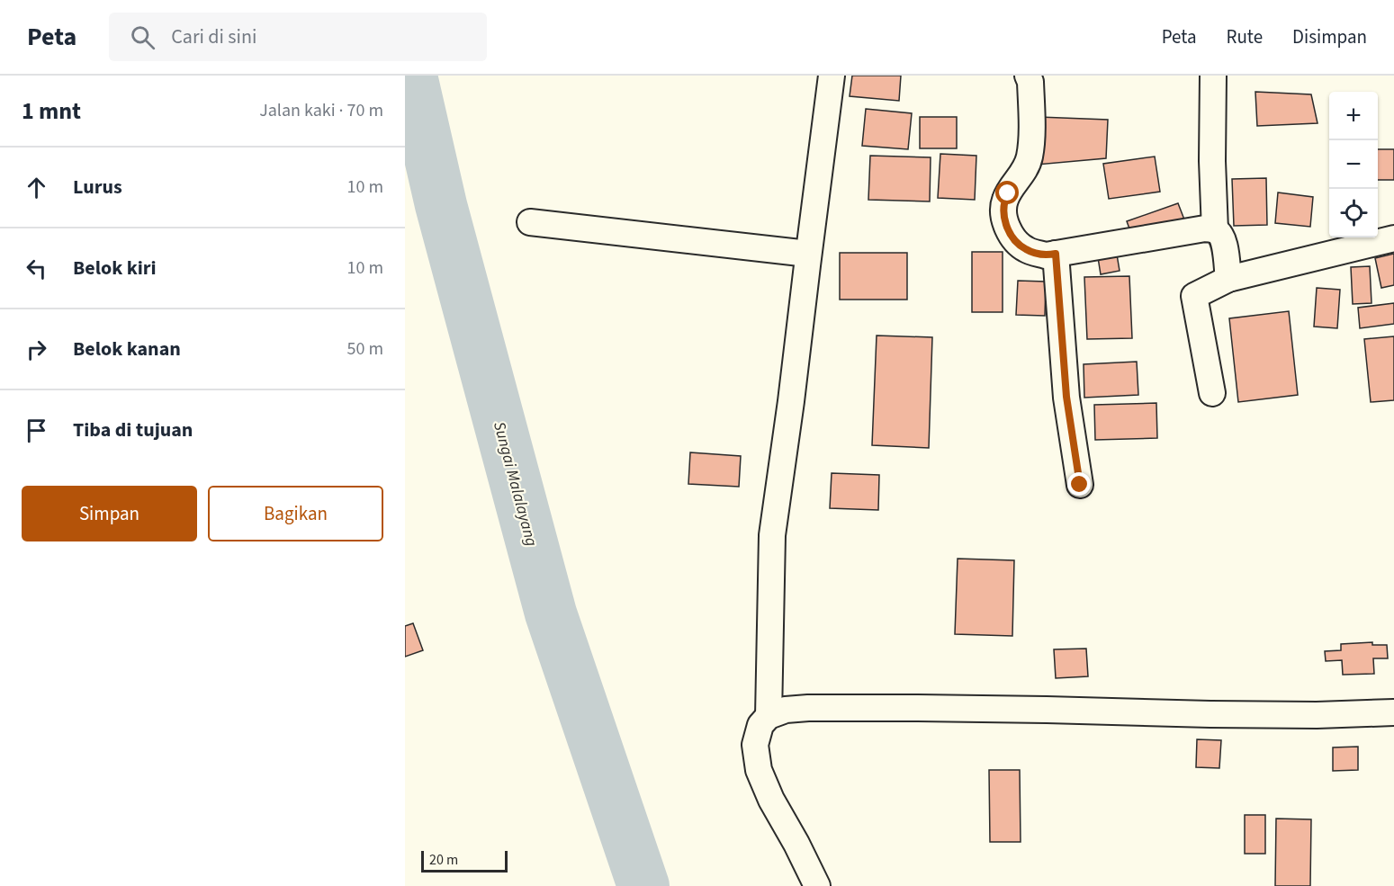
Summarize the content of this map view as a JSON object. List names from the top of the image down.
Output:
{
  "water": ["Sungai Malalayang"],
  "scale_bar": "20 m",
  "page": {
    "header": "Peta",
    "search": "Cari di sini",
    "nav": ["Peta", "Rute", "Disimpan"],
    "heading": ["1 mnt", "Jalan kaki · 70 m"],
    "map_buttons": ["+", "−"],
    "list": [
      ["Lurus", "10 m"],
      ["Belok kiri", "10 m"],
      ["Belok kanan", "50 m"],
      "Tiba di tujuan"
    ],
    "buttons": ["Simpan", "Bagikan"],
    "scale": "20 m"
  }
}
